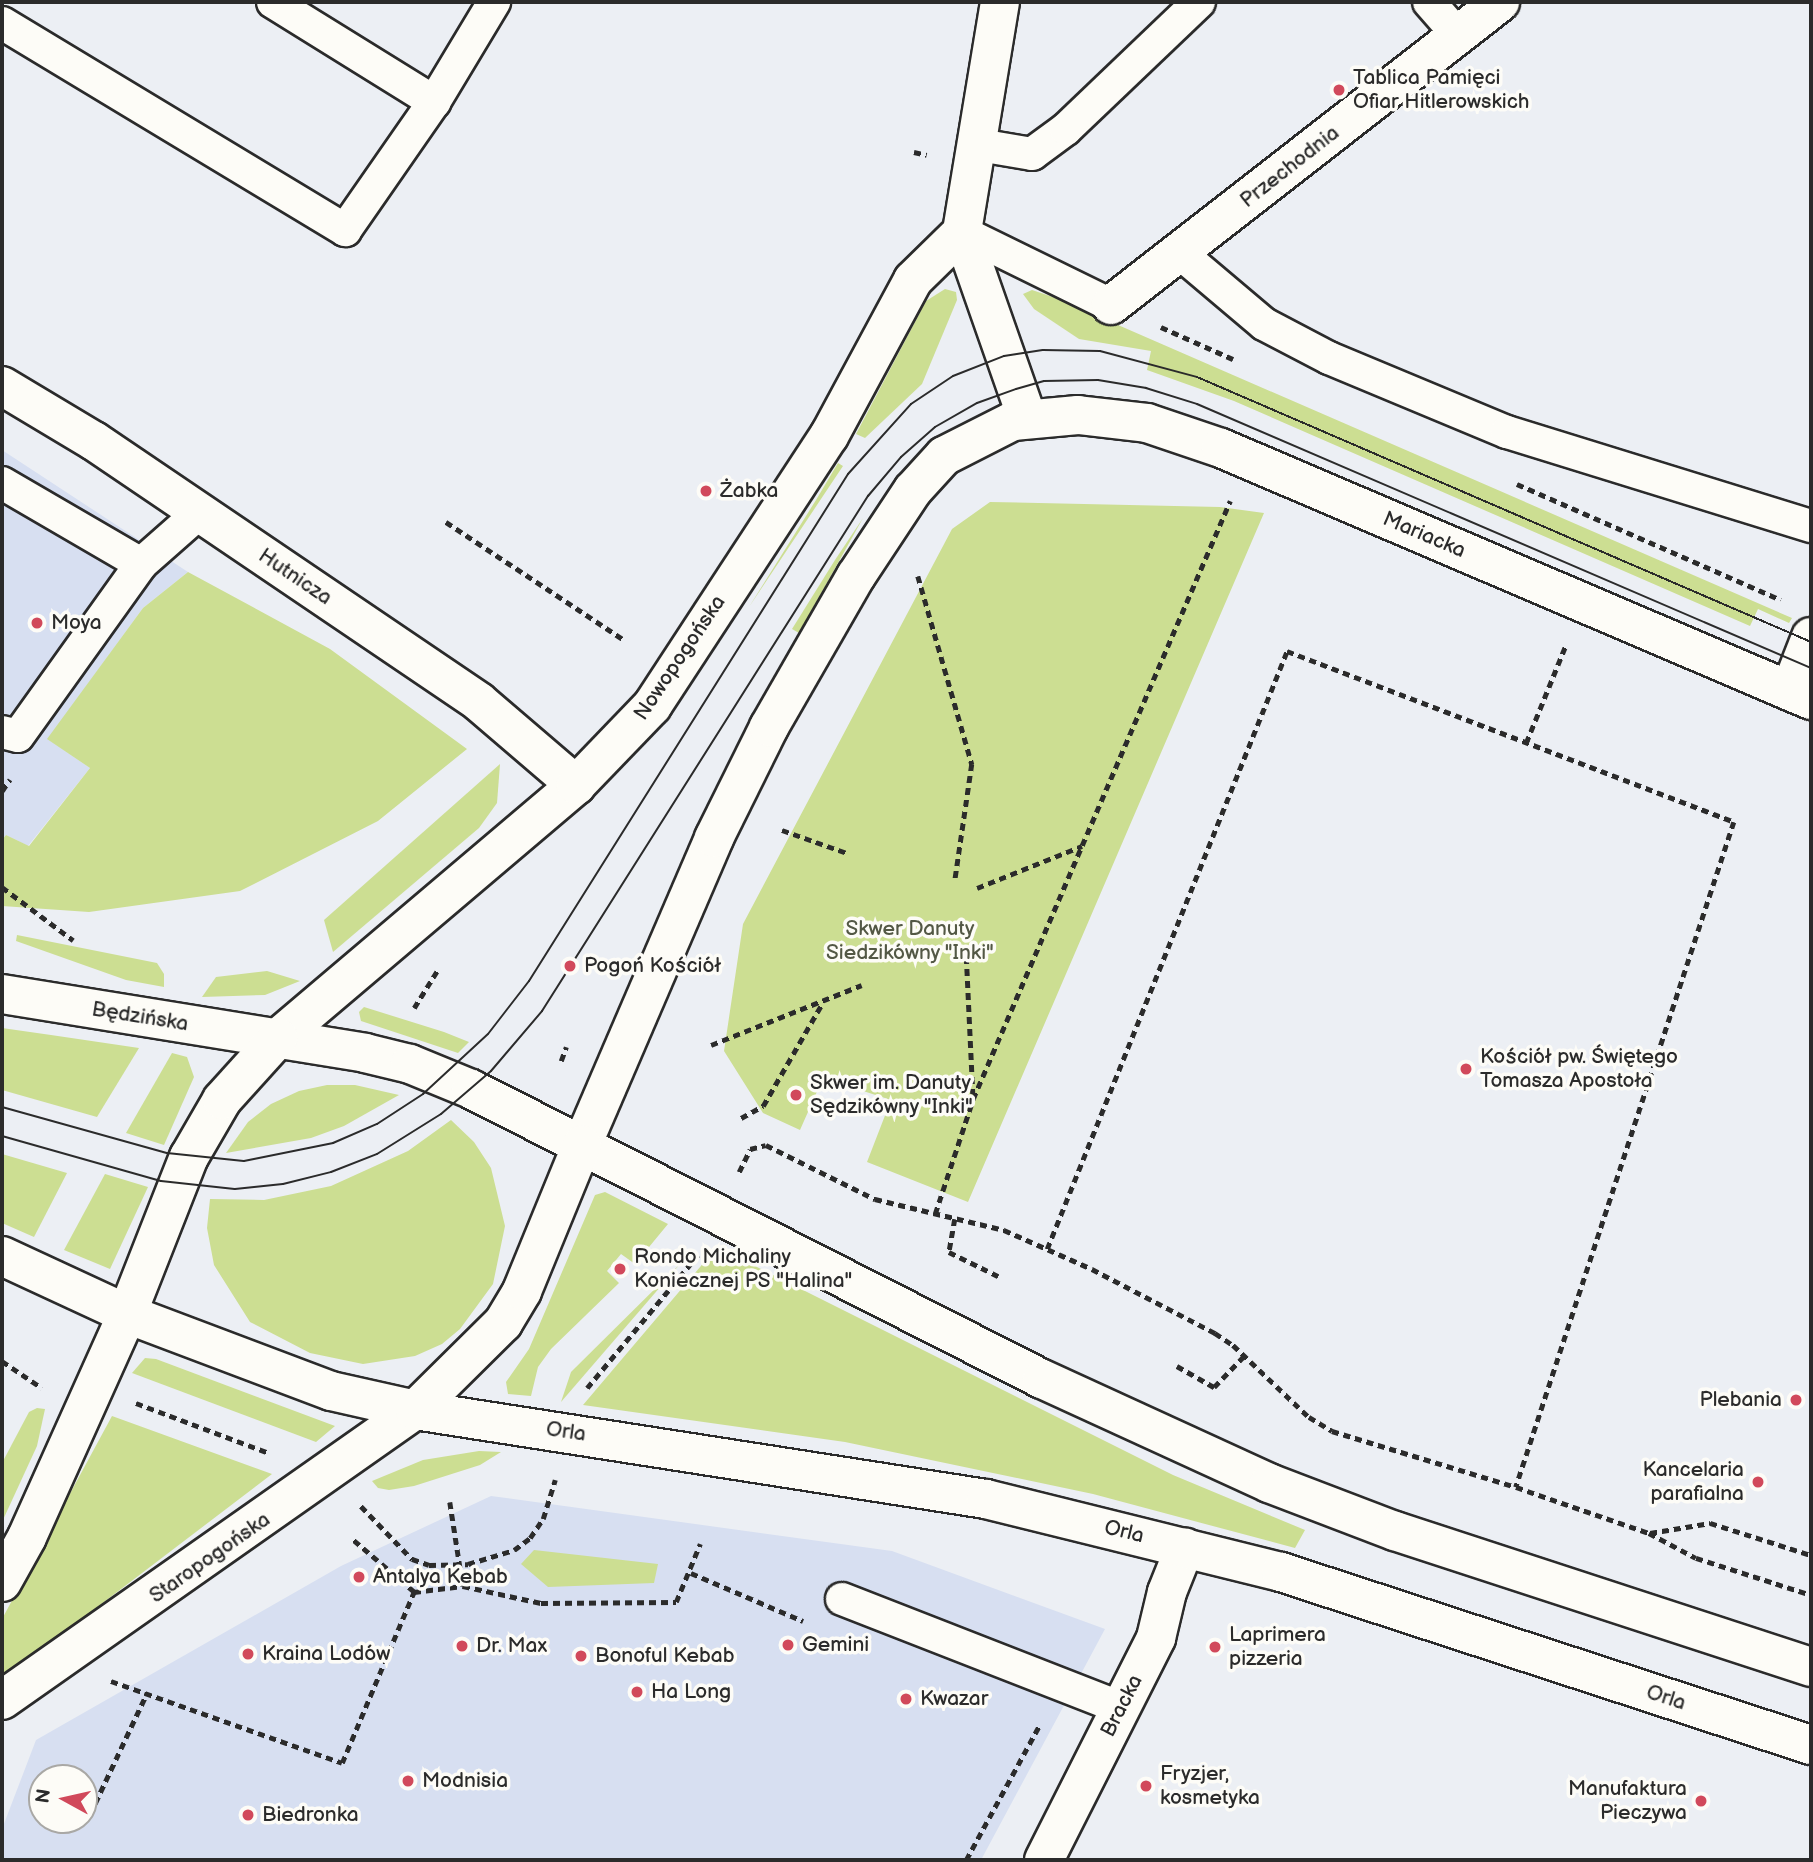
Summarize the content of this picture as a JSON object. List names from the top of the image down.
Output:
{
  "streets": {
    "street": [
      "Przechodnia",
      "Mariacka",
      "Hutnicza",
      "Nowopogońska",
      "Będzińska",
      "Orla",
      "Staropogońska",
      "Bracka"
    ]
  },
  "crossings": [
    ["Hutnicza", "Nowopogońska"],
    ["Nowopogońska", "Będzińska"],
    ["Nowopogońska", "Orla"],
    ["Będzińska", "Staropogońska"],
    ["Orla", "Staropogońska"],
    ["Orla", "Bracka"]
  ],
  "parks": ["Skwer Danuty Siedzikówny \"Inki\""],
  "places": [
    "Tablica Pamięci Ofiar Hitlerowskich",
    "Żabka",
    "Moya",
    "Pogoń Kościół",
    "Kościół pw. Świętego Tomasza Apostoła",
    "Skwer im. Danuty Sędzikówny \"Inki\"",
    "Rondo Michaliny Koniecznej PS \"Halina\"",
    "Plebania",
    "Kancelaria parafialna",
    "Antalya Kebab",
    "Gemini",
    "Dr. Max",
    "Laprimera pizzeria",
    "Kraina Lodów",
    "Bonoful Kebab",
    "Ha Long",
    "Kwazar",
    "Modnisia",
    "Fryzjer, kosmetyka",
    "Manufaktura Pieczywa",
    "Biedronka"
  ],
  "north": "left"
}
